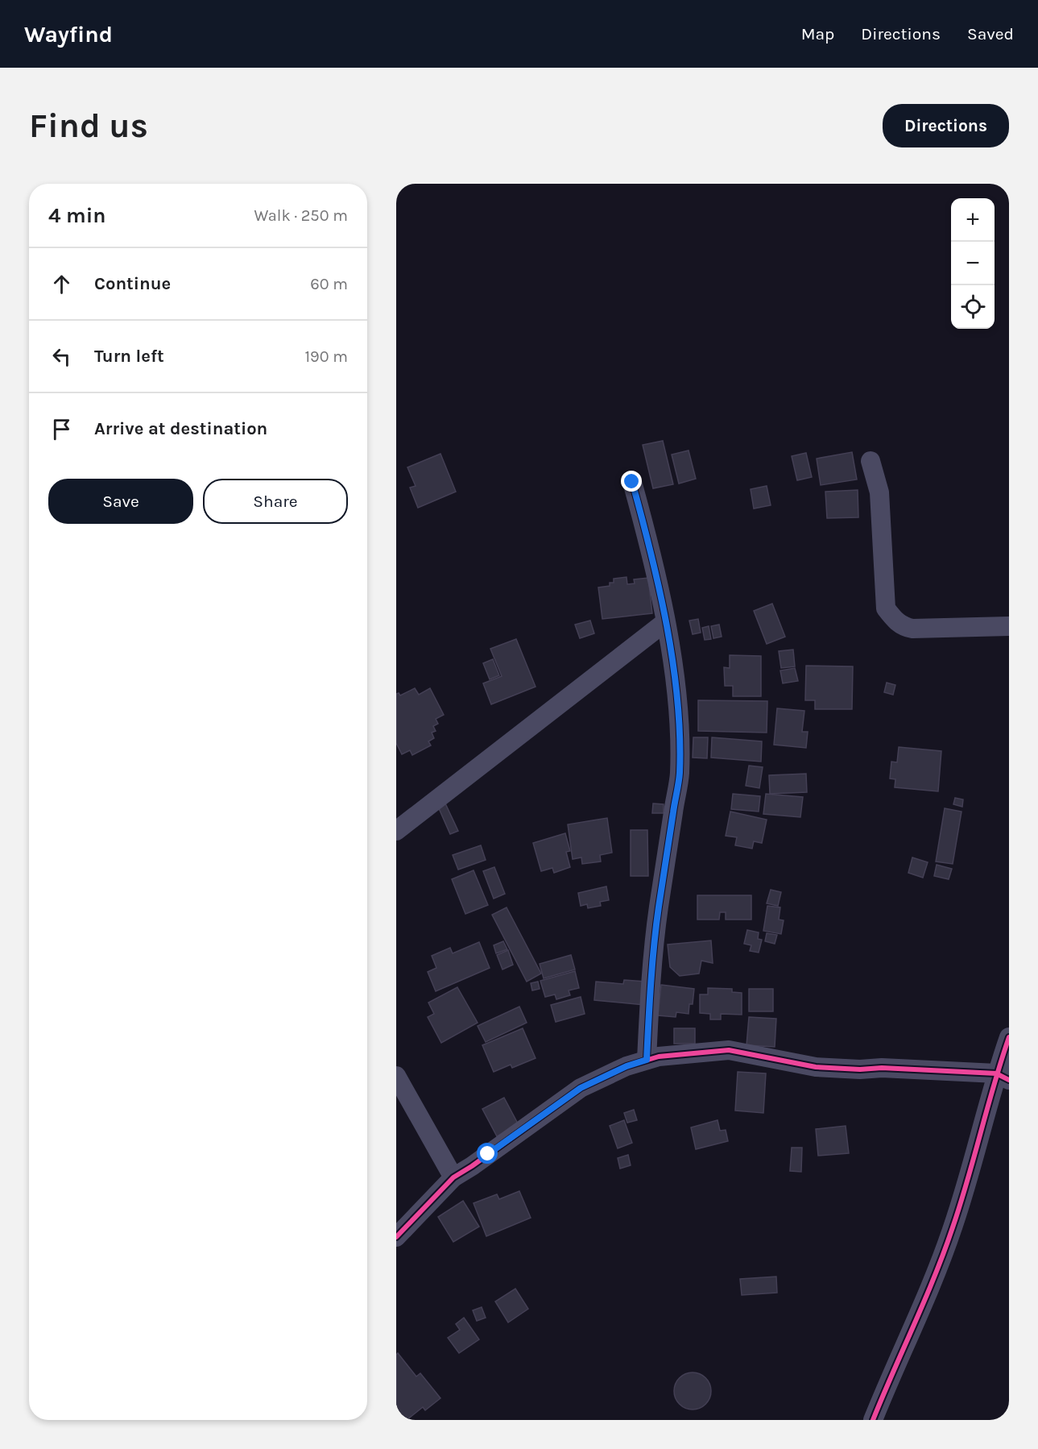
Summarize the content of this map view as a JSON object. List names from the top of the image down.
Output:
{
  "page": {
    "header": "Wayfind",
    "nav": ["Map", "Directions", "Saved"],
    "buttons": [
      "Directions",
      ["Save", "Share"]
    ],
    "title": "Find us",
    "heading": ["4 min", "Walk · 250 m"],
    "map_buttons": ["+", "−"],
    "list": [
      ["Continue", "60 m"],
      ["Turn left", "190 m"],
      "Arrive at destination"
    ]
  }
}
